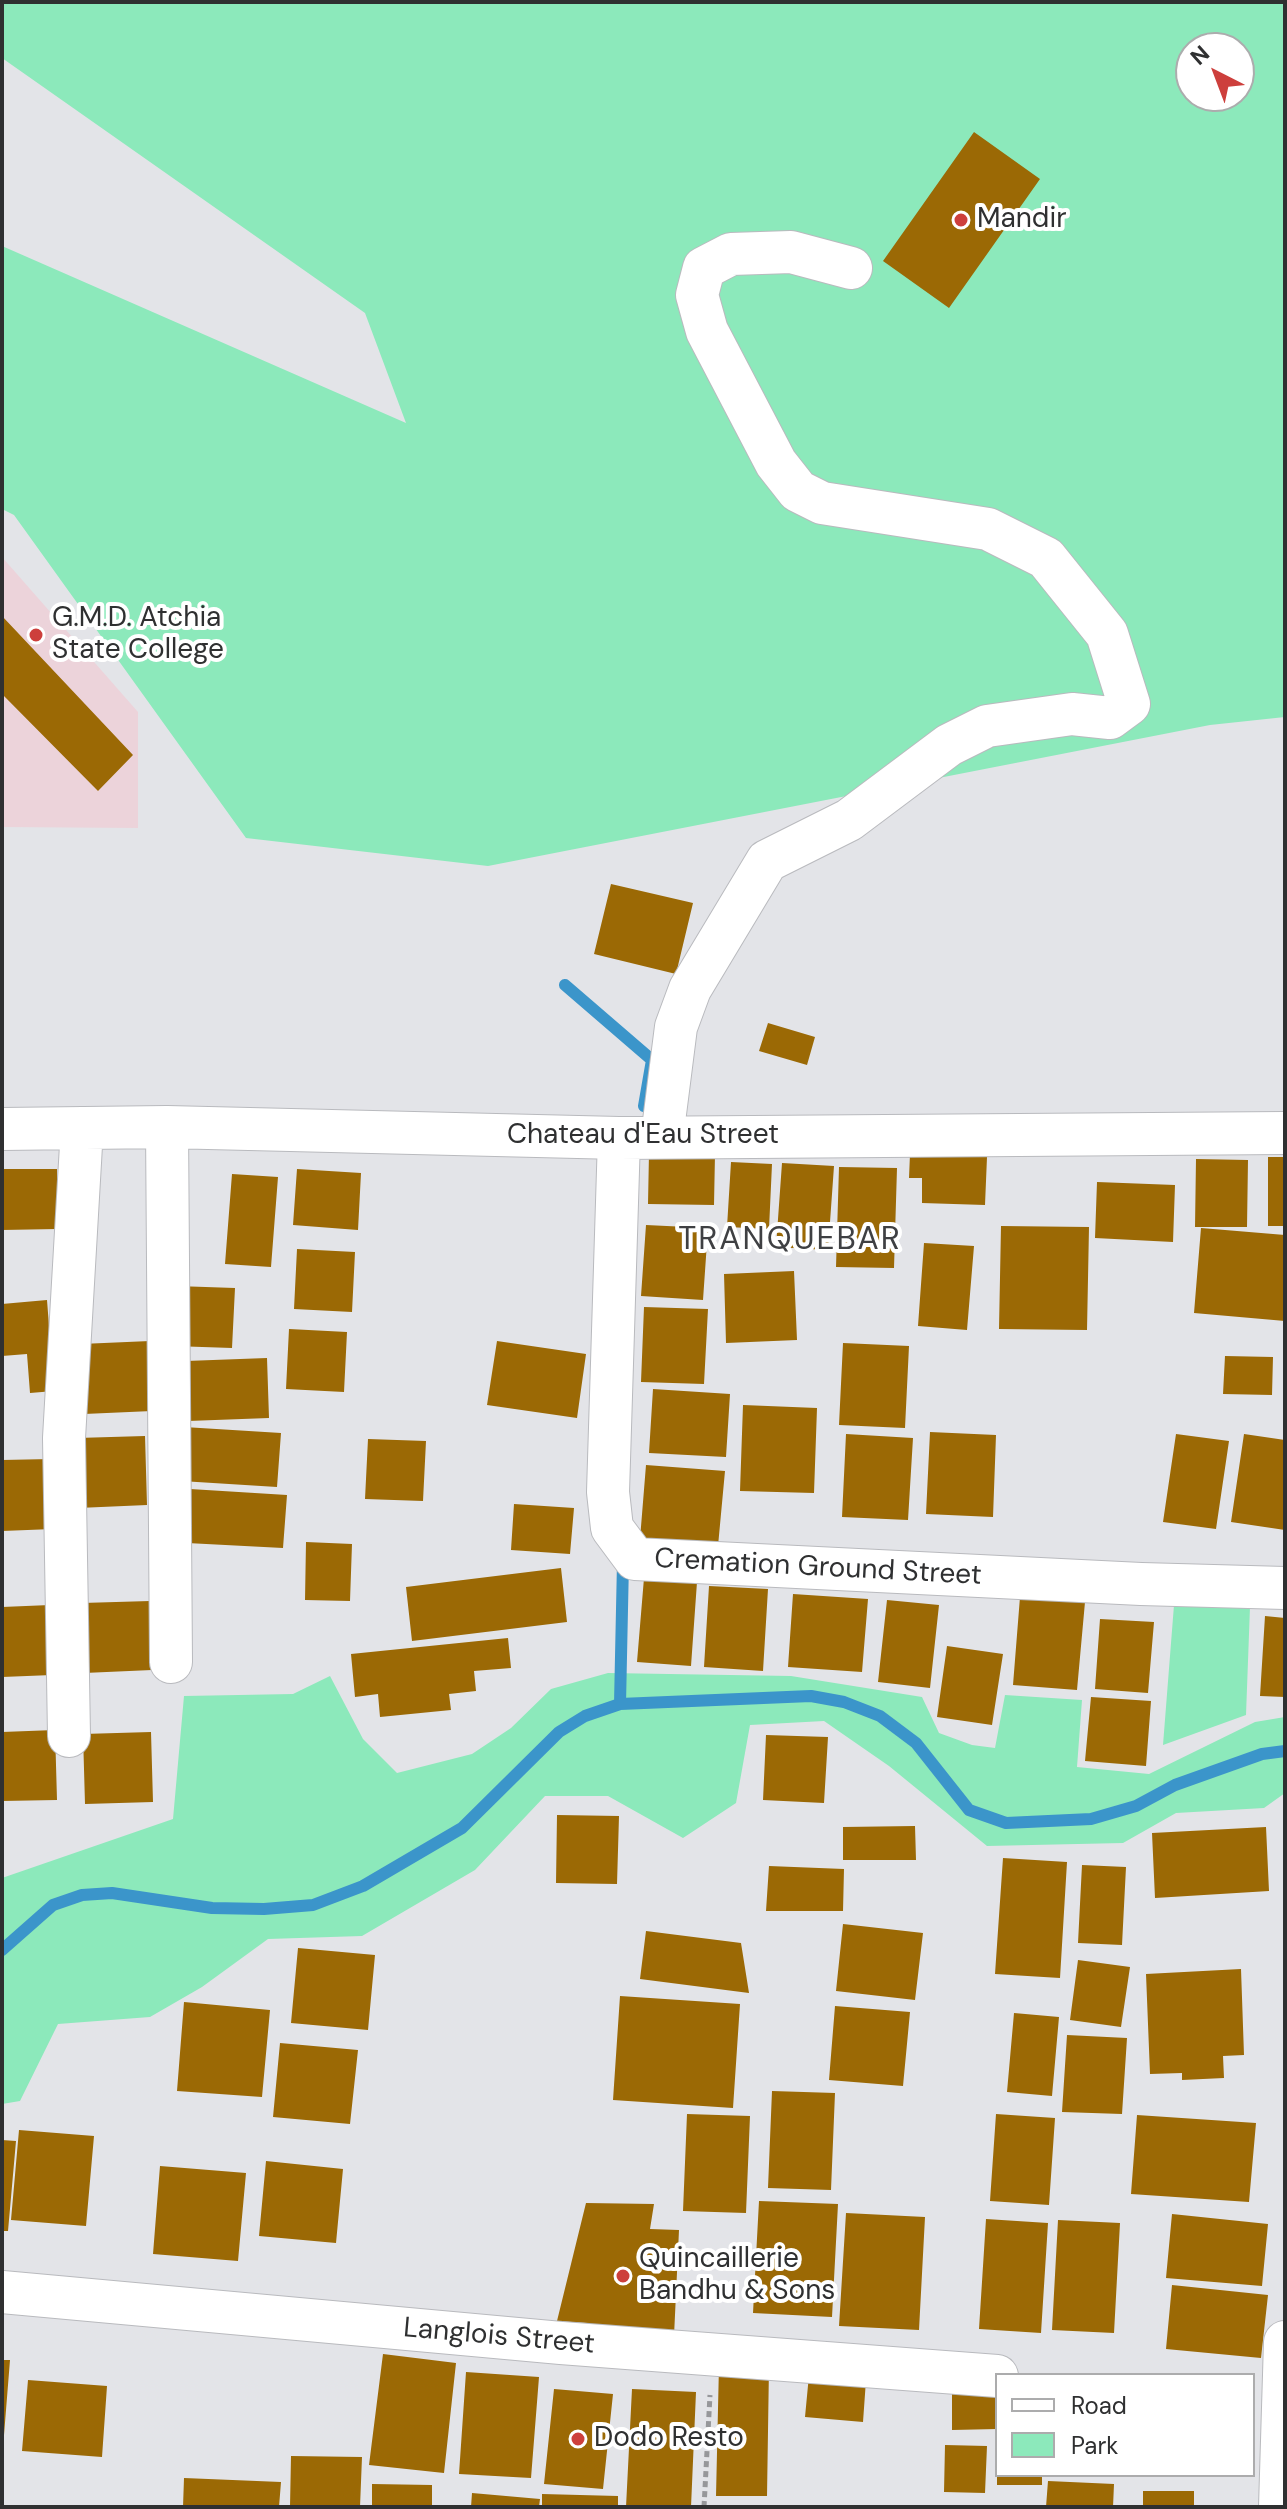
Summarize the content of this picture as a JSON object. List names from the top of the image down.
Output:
{
  "streets": {
    "street": ["Chateau d'Eau Street", "Cremation Ground Street", "Langlois Street"]
  },
  "crossings": [
    ["Chateau d'Eau Street", "Cremation Ground Street"]
  ],
  "districts": ["TRANQUEBAR"],
  "places": [
    "Mandir",
    "G.M.D. Atchia State College",
    "Quincaillerie Bandhu & Sons",
    "Dodo Resto"
  ],
  "legend": ["Road", "Park"],
  "north": "top left"
}
